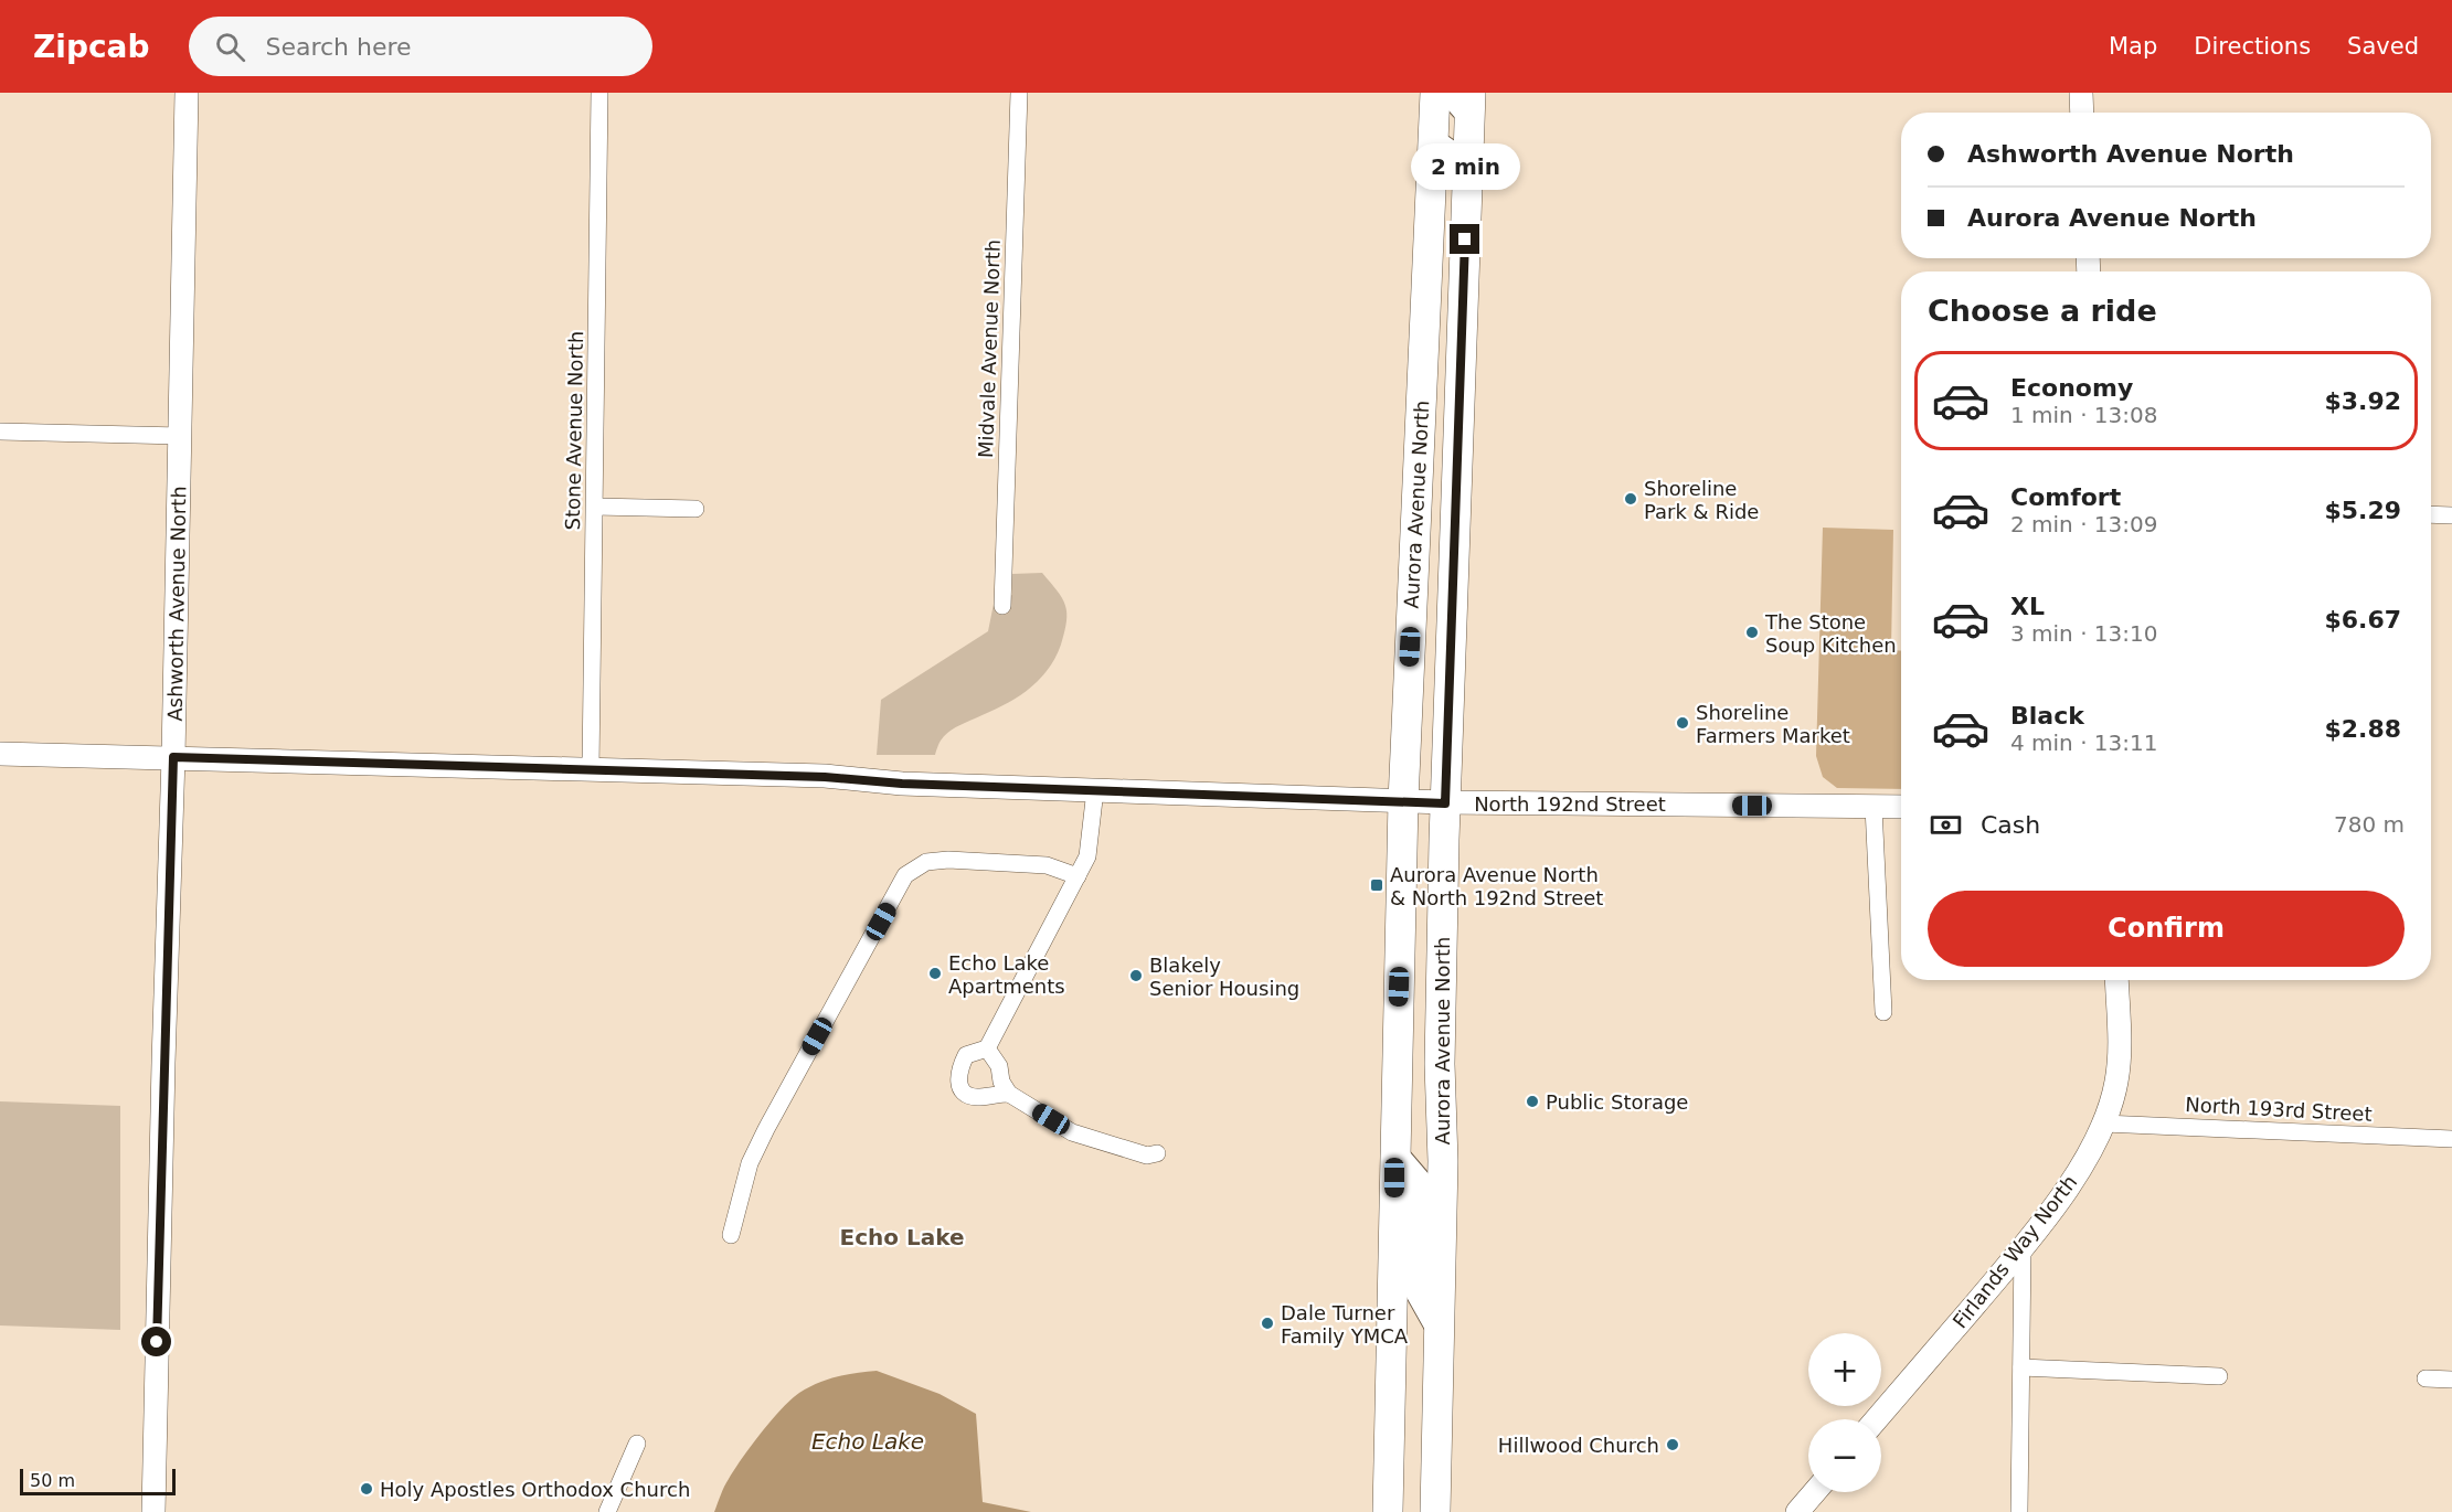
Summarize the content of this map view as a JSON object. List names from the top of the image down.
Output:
{
  "streets": {
    "highway": ["Aurora Avenue North"],
    "street": [
      "Midvale Avenue North",
      "Stone Avenue North",
      "Ashworth Avenue North",
      "North 192nd Street",
      "North 193rd Street",
      "Firlands Way North"
    ]
  },
  "crossings": [
    ["Stone Avenue North", "North 192nd Street"],
    ["Aurora Avenue North", "North 192nd Street"],
    ["Ashworth Avenue North", "North 192nd Street"],
    ["North 193rd Street", "Firlands Way North"]
  ],
  "districts": ["Echo Lake"],
  "water": ["Echo Lake"],
  "places": {
    "other": [
      "Shoreline Park & Ride",
      "The Stone Soup Kitchen",
      "Shoreline Farmers Market",
      "Echo Lake Apartments",
      "Blakely Senior Housing",
      "Public Storage",
      "Dale Turner Family YMCA",
      "Hillwood Church",
      "Holy Apostles Orthodox Church"
    ],
    "transit": ["Aurora Avenue North & North 192nd Street"]
  },
  "scale_bar": "50 m",
  "page": {
    "header": "Zipcab",
    "search": "Search here",
    "nav": ["Map", "Directions", "Saved"],
    "banner": ["Ashworth Avenue North", "Aurora Avenue North"],
    "bubble": "2 min",
    "heading": "Choose a ride",
    "list": [
      {
        "name": "Economy",
        "note": "1 min · 13:08",
        "value": "$3.92"
      },
      {
        "name": "Comfort",
        "note": "2 min · 13:09",
        "value": "$5.29"
      },
      {
        "name": "XL",
        "note": "3 min · 13:10",
        "value": "$6.67"
      },
      {
        "name": "Black",
        "note": "4 min · 13:11",
        "value": "$2.88"
      }
    ],
    "pay": ["Cash", "780 m"],
    "buttons": "Confirm",
    "map_buttons": ["+", "−"],
    "scale": "50 m"
  }
}
